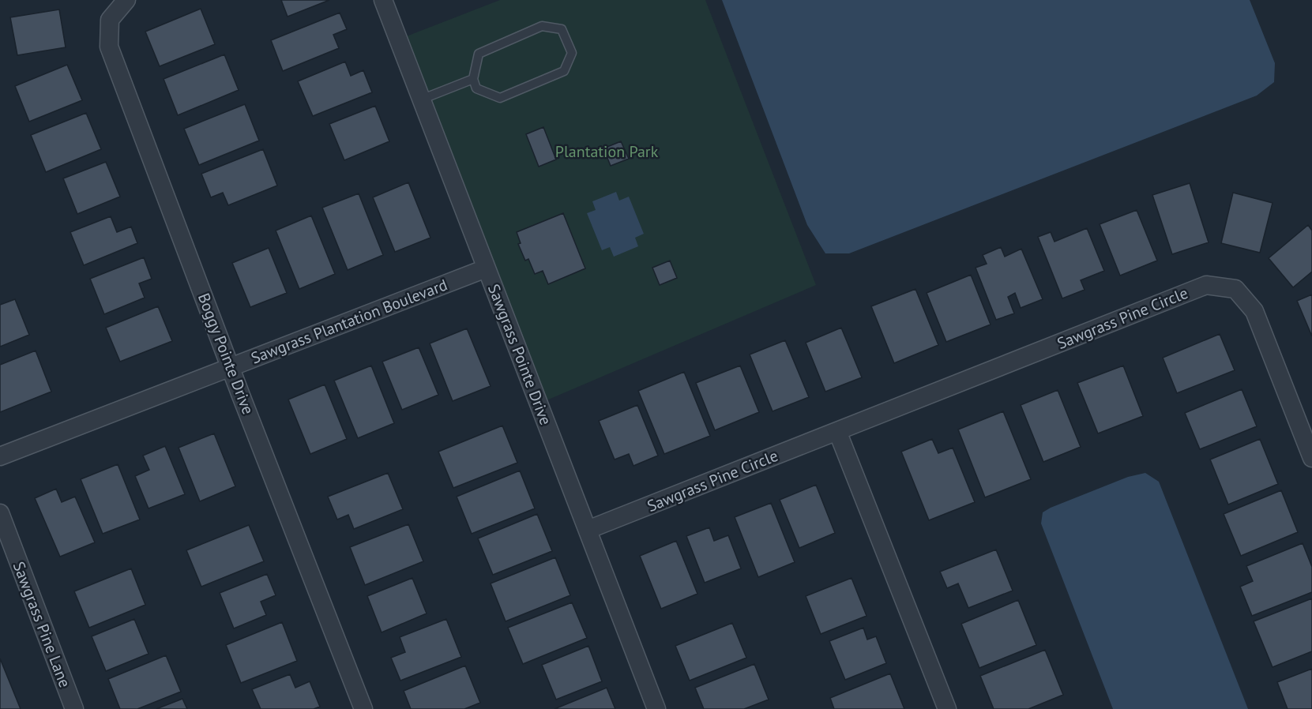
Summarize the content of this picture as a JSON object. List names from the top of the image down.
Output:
{
  "streets": {
    "street": [
      "Sawgrass Pine Circle",
      "Sawgrass Plantation Boulevard",
      "Boggy Pointe Drive",
      "Sawgrass Pointe Drive",
      "Sawgrass Pine Lane"
    ]
  },
  "crossings": [
    ["Sawgrass Pine Circle", "Sawgrass Pointe Drive"],
    ["Sawgrass Plantation Boulevard", "Boggy Pointe Drive"],
    ["Sawgrass Plantation Boulevard", "Sawgrass Pointe Drive"]
  ],
  "parks": ["Plantation Park"]
}
